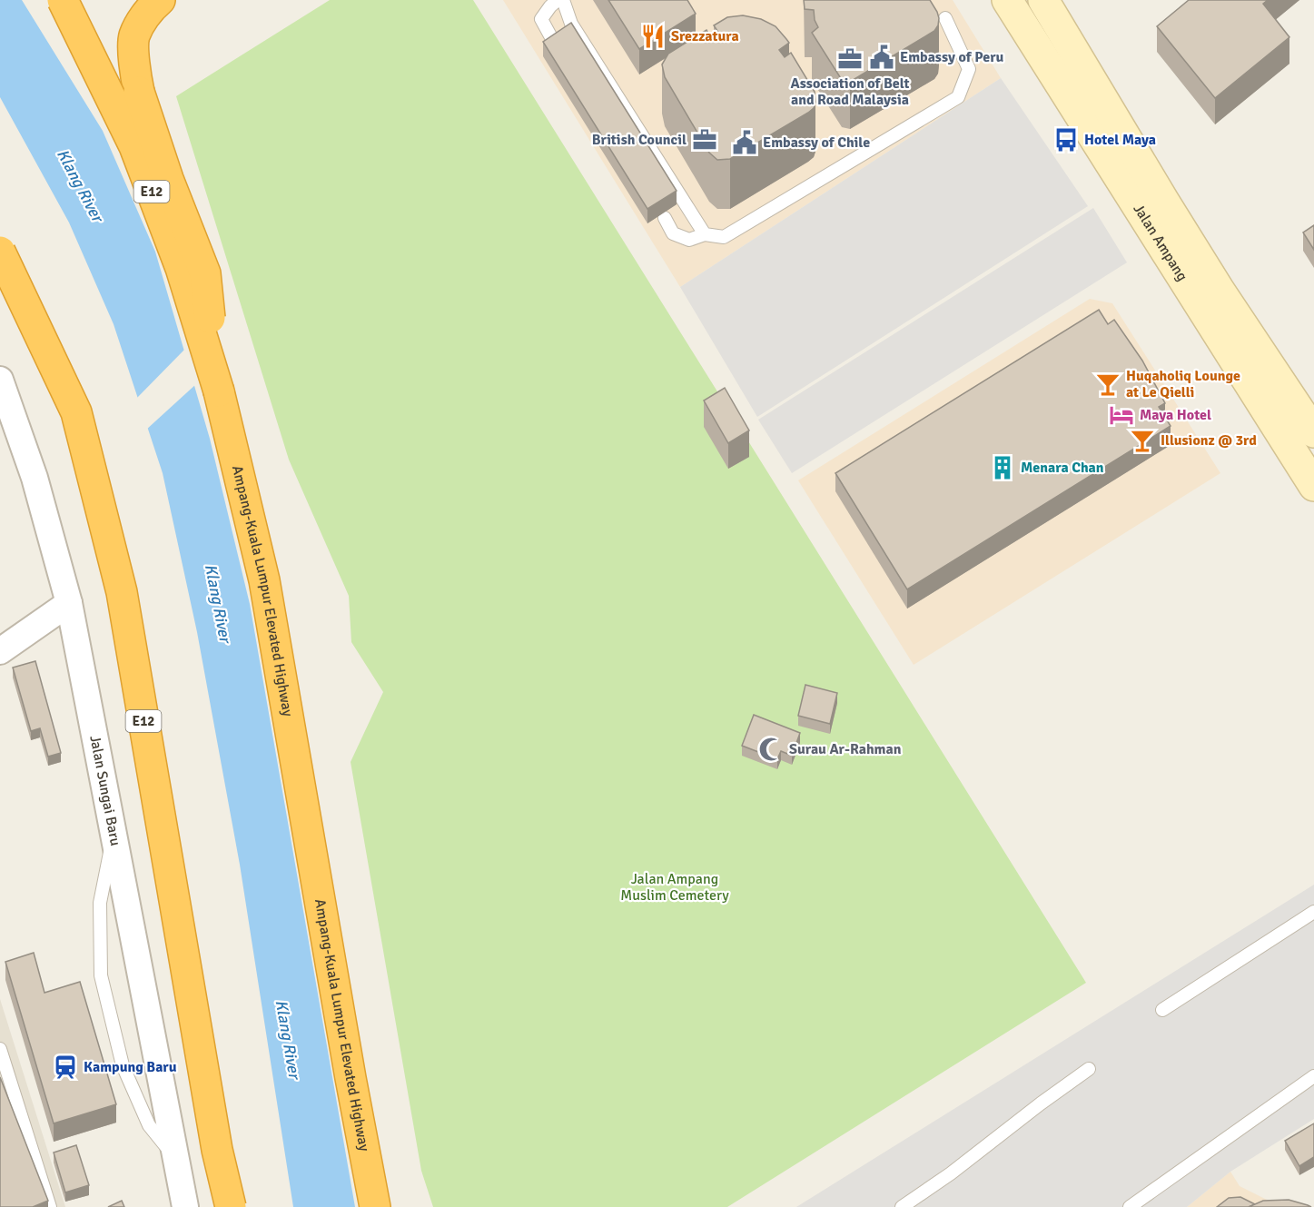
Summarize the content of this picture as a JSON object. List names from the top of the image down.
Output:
{
  "streets": {
    "highway": ["E12", "Ampang-Kuala Lumpur Elevated Highway"],
    "main road": ["Jalan Ampang"],
    "street": ["Jalan Sungai Baru"]
  },
  "water": ["Klang River"],
  "parks": ["Jalan Ampang Muslim Cemetery"],
  "places": {
    "restaurant": ["Srezzatura"],
    "public building": ["Embassy of Peru", "Embassy of Chile"],
    "office": ["Association of Belt and Road Malaysia", "British Council"],
    "bus stop": ["Hotel Maya"],
    "bar": ["Huqaholiq Lounge at Le Qielli", "Illusionz @ 3rd"],
    "hotel": ["Maya Hotel"],
    "building": ["Menara Chan"],
    "mosque": ["Surau Ar-Rahman"],
    "station": ["Kampung Baru"]
  }
}
